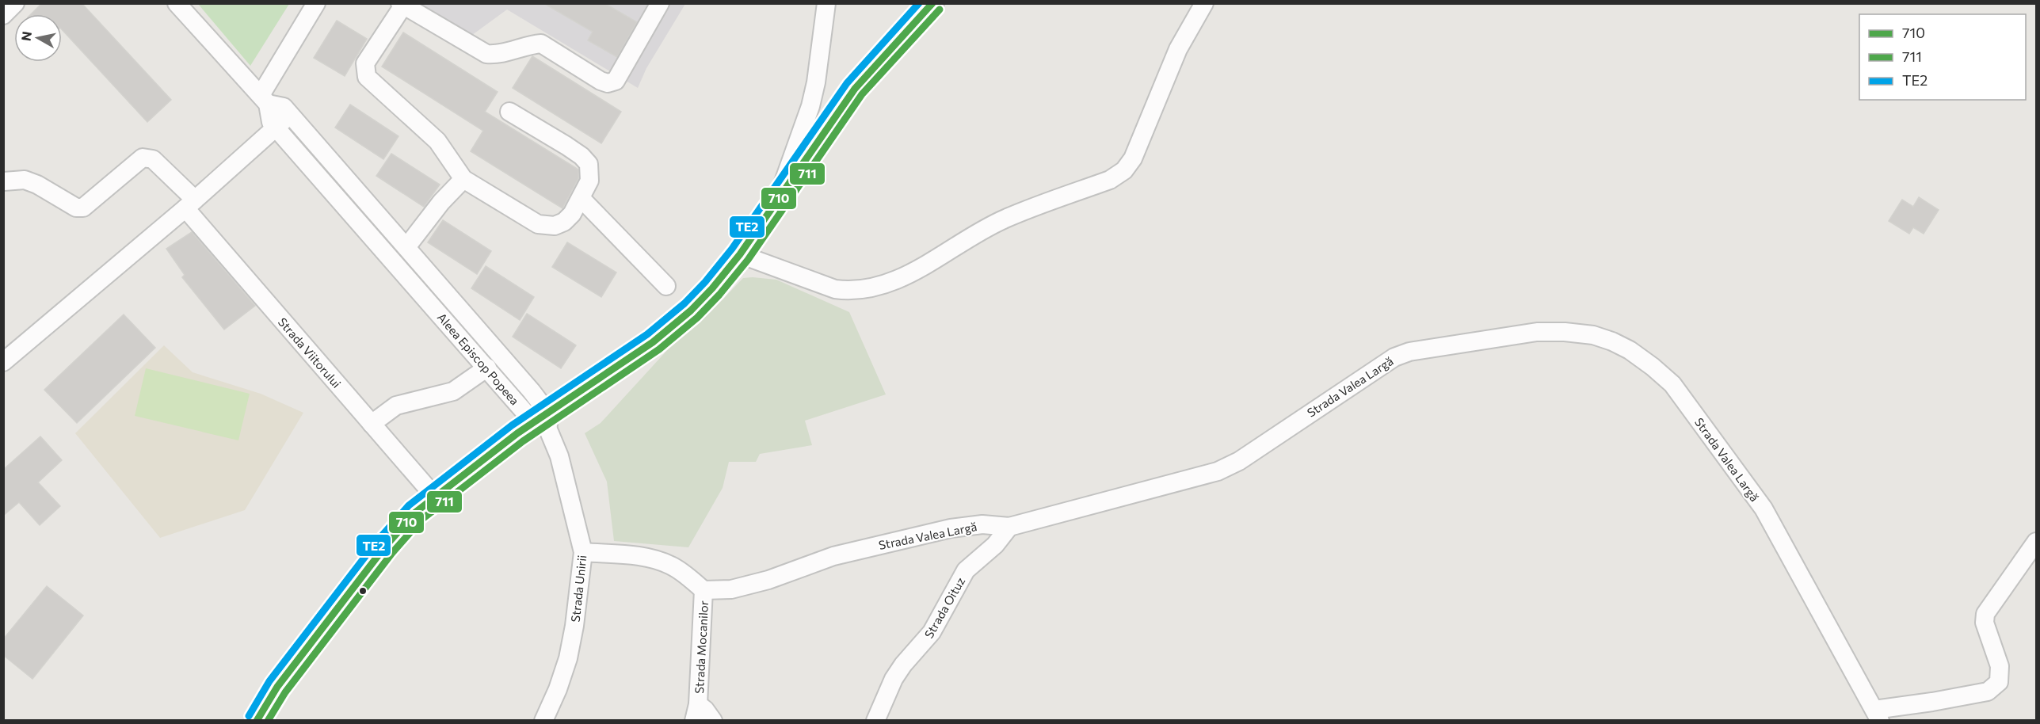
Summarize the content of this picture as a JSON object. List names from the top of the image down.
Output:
{
  "streets": {
    "street": [
      "Strada Viitorului",
      "Aleea Episcop Popeea",
      "Strada Valea Largă",
      "Strada Unirii",
      "Strada Oituz",
      "Strada Mocanilor"
    ]
  },
  "crossings": [
    ["Aleea Episcop Popeea", "Strada Unirii"],
    ["Strada Valea Largă", "Strada Oituz"],
    ["Strada Valea Largă", "Strada Mocanilor"],
    ["Strada Unirii", "Strada Mocanilor"]
  ],
  "lines": ["transit line 710", "transit line TE2", "transit line 711"],
  "legend": ["710", "711", "TE2"],
  "north": "left"
}
